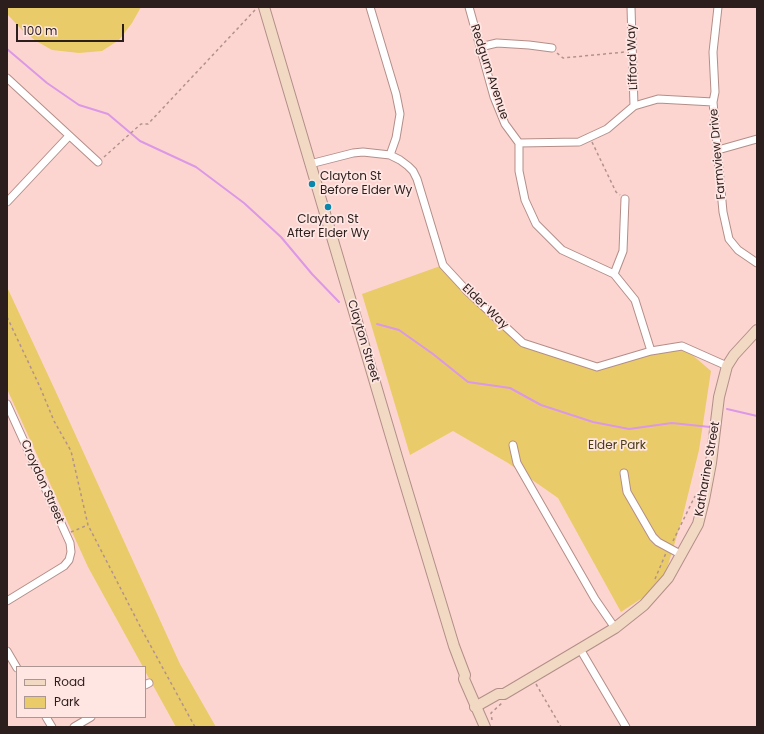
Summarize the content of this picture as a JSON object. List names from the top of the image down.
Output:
{
  "streets": {
    "main road": ["Clayton Street", "Katharine Street"],
    "street": [
      "Lifford Way",
      "Redgum Avenue",
      "Farmview Drive",
      "Elder Way",
      "Croydon Street"
    ]
  },
  "crossings": [
    ["Elder Way", "Clayton Street"],
    ["Elder Way", "Katharine Street"],
    ["Clayton Street", "Katharine Street"]
  ],
  "parks": ["Elder Park"],
  "places": ["Clayton St Before Elder Wy", "Clayton St After Elder Wy"],
  "legend": ["Road", "Park"],
  "scale_bar": "100 m"
}
